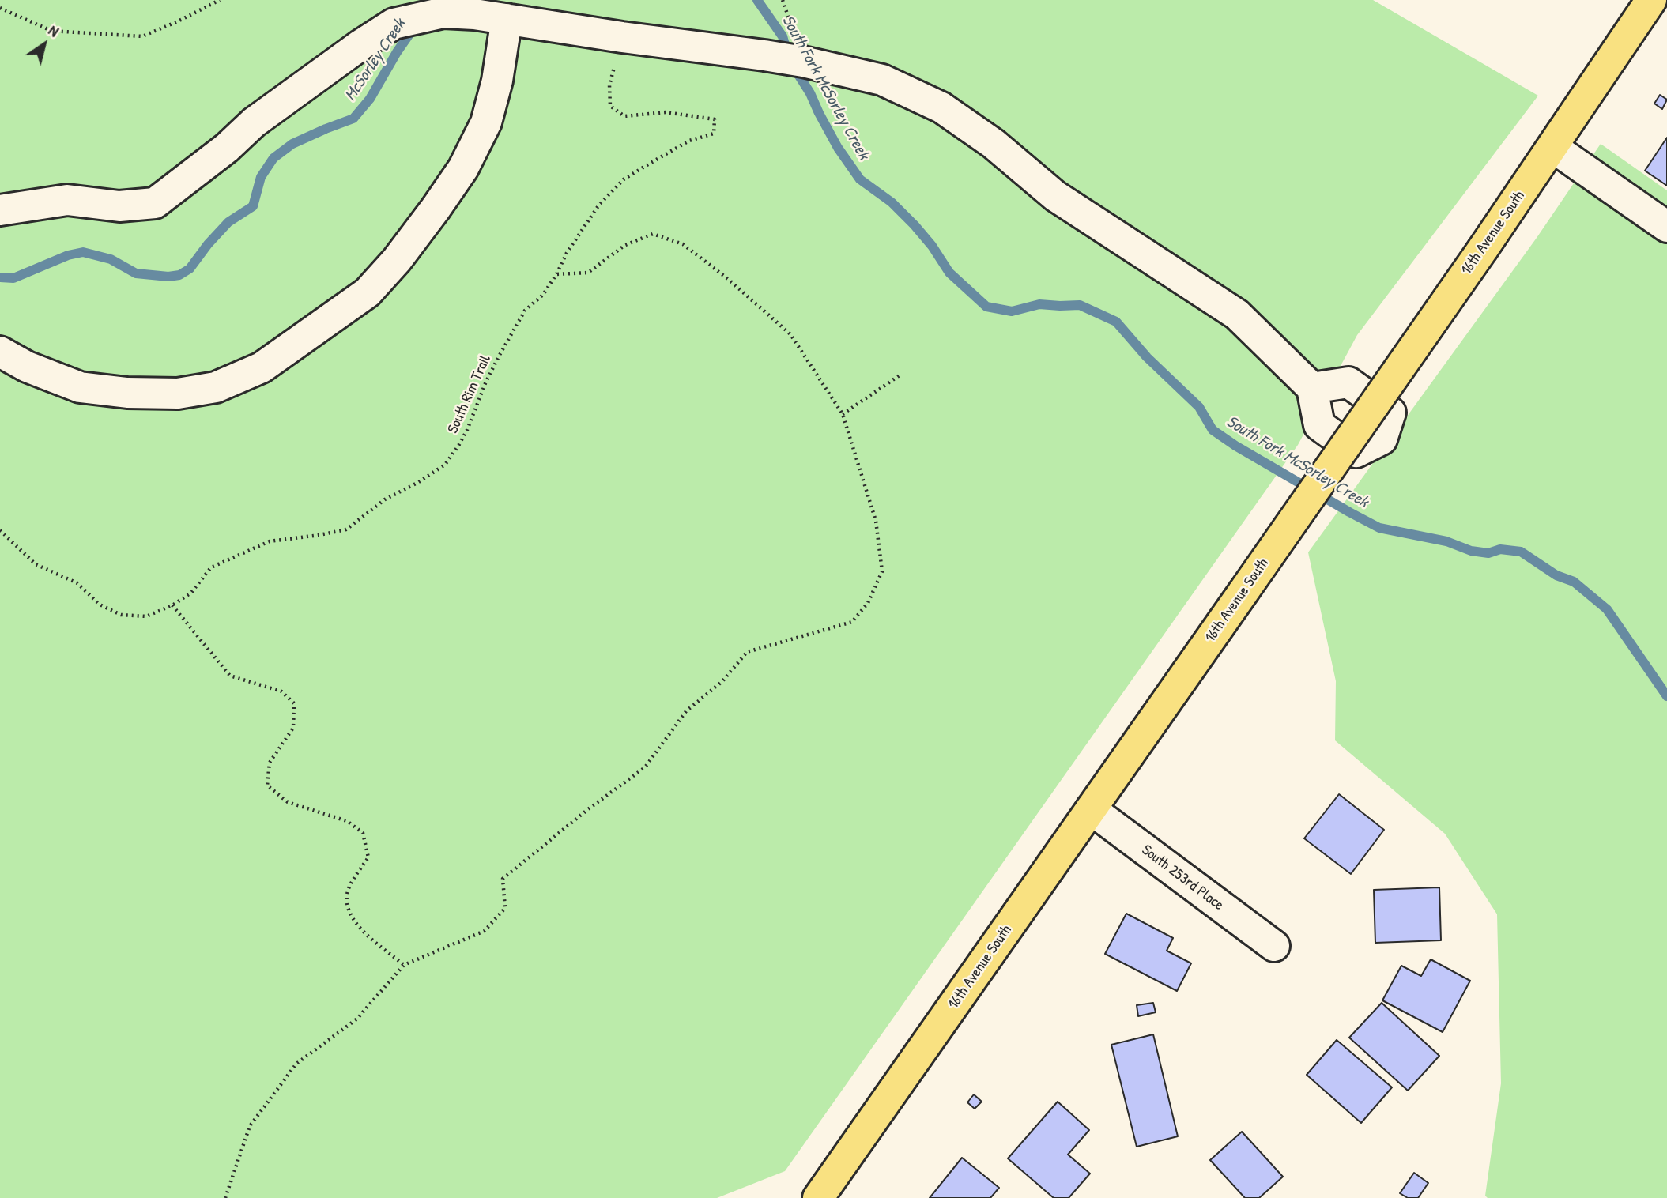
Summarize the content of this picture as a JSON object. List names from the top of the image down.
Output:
{
  "streets": {
    "main road": ["16th Avenue South"],
    "street": ["South 253rd Place"],
    "path": ["South Rim Trail"]
  },
  "crossings": [
    ["16th Avenue South", "South 253rd Place"]
  ],
  "water": ["McSorley Creek", "South Fork McSorley Creek"],
  "north": "top right"
}
